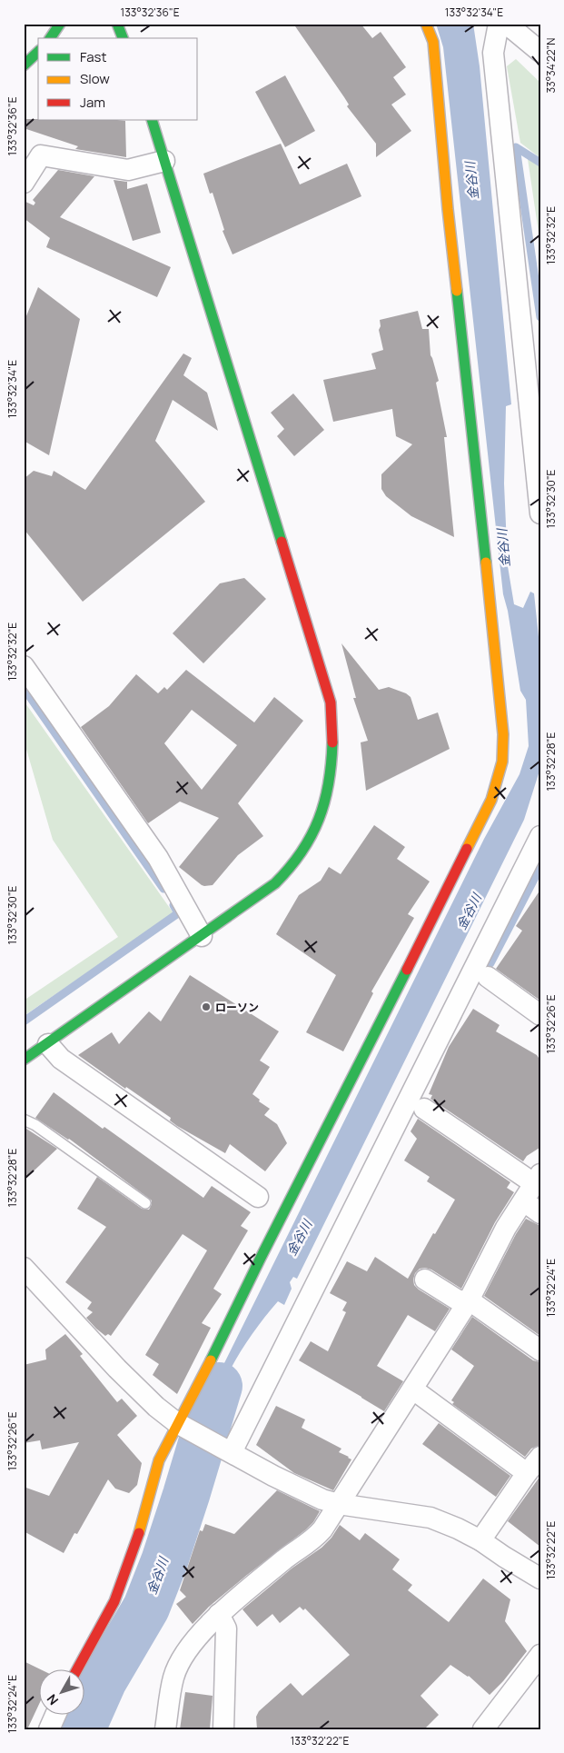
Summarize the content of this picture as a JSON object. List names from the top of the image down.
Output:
{
  "water": ["金谷川"],
  "places": ["ローソン"],
  "legend": ["Fast", "Slow", "Jam"],
  "north": "bottom left",
  "coordinates": [
    "133°32'36\"E",
    "133°32'34\"E",
    "33°34'22\"N",
    "133°32'32\"E",
    "133°32'30\"E",
    "133°32'28\"E",
    "133°32'26\"E",
    "133°32'24\"E",
    "133°32'22\"E"
  ]
}
